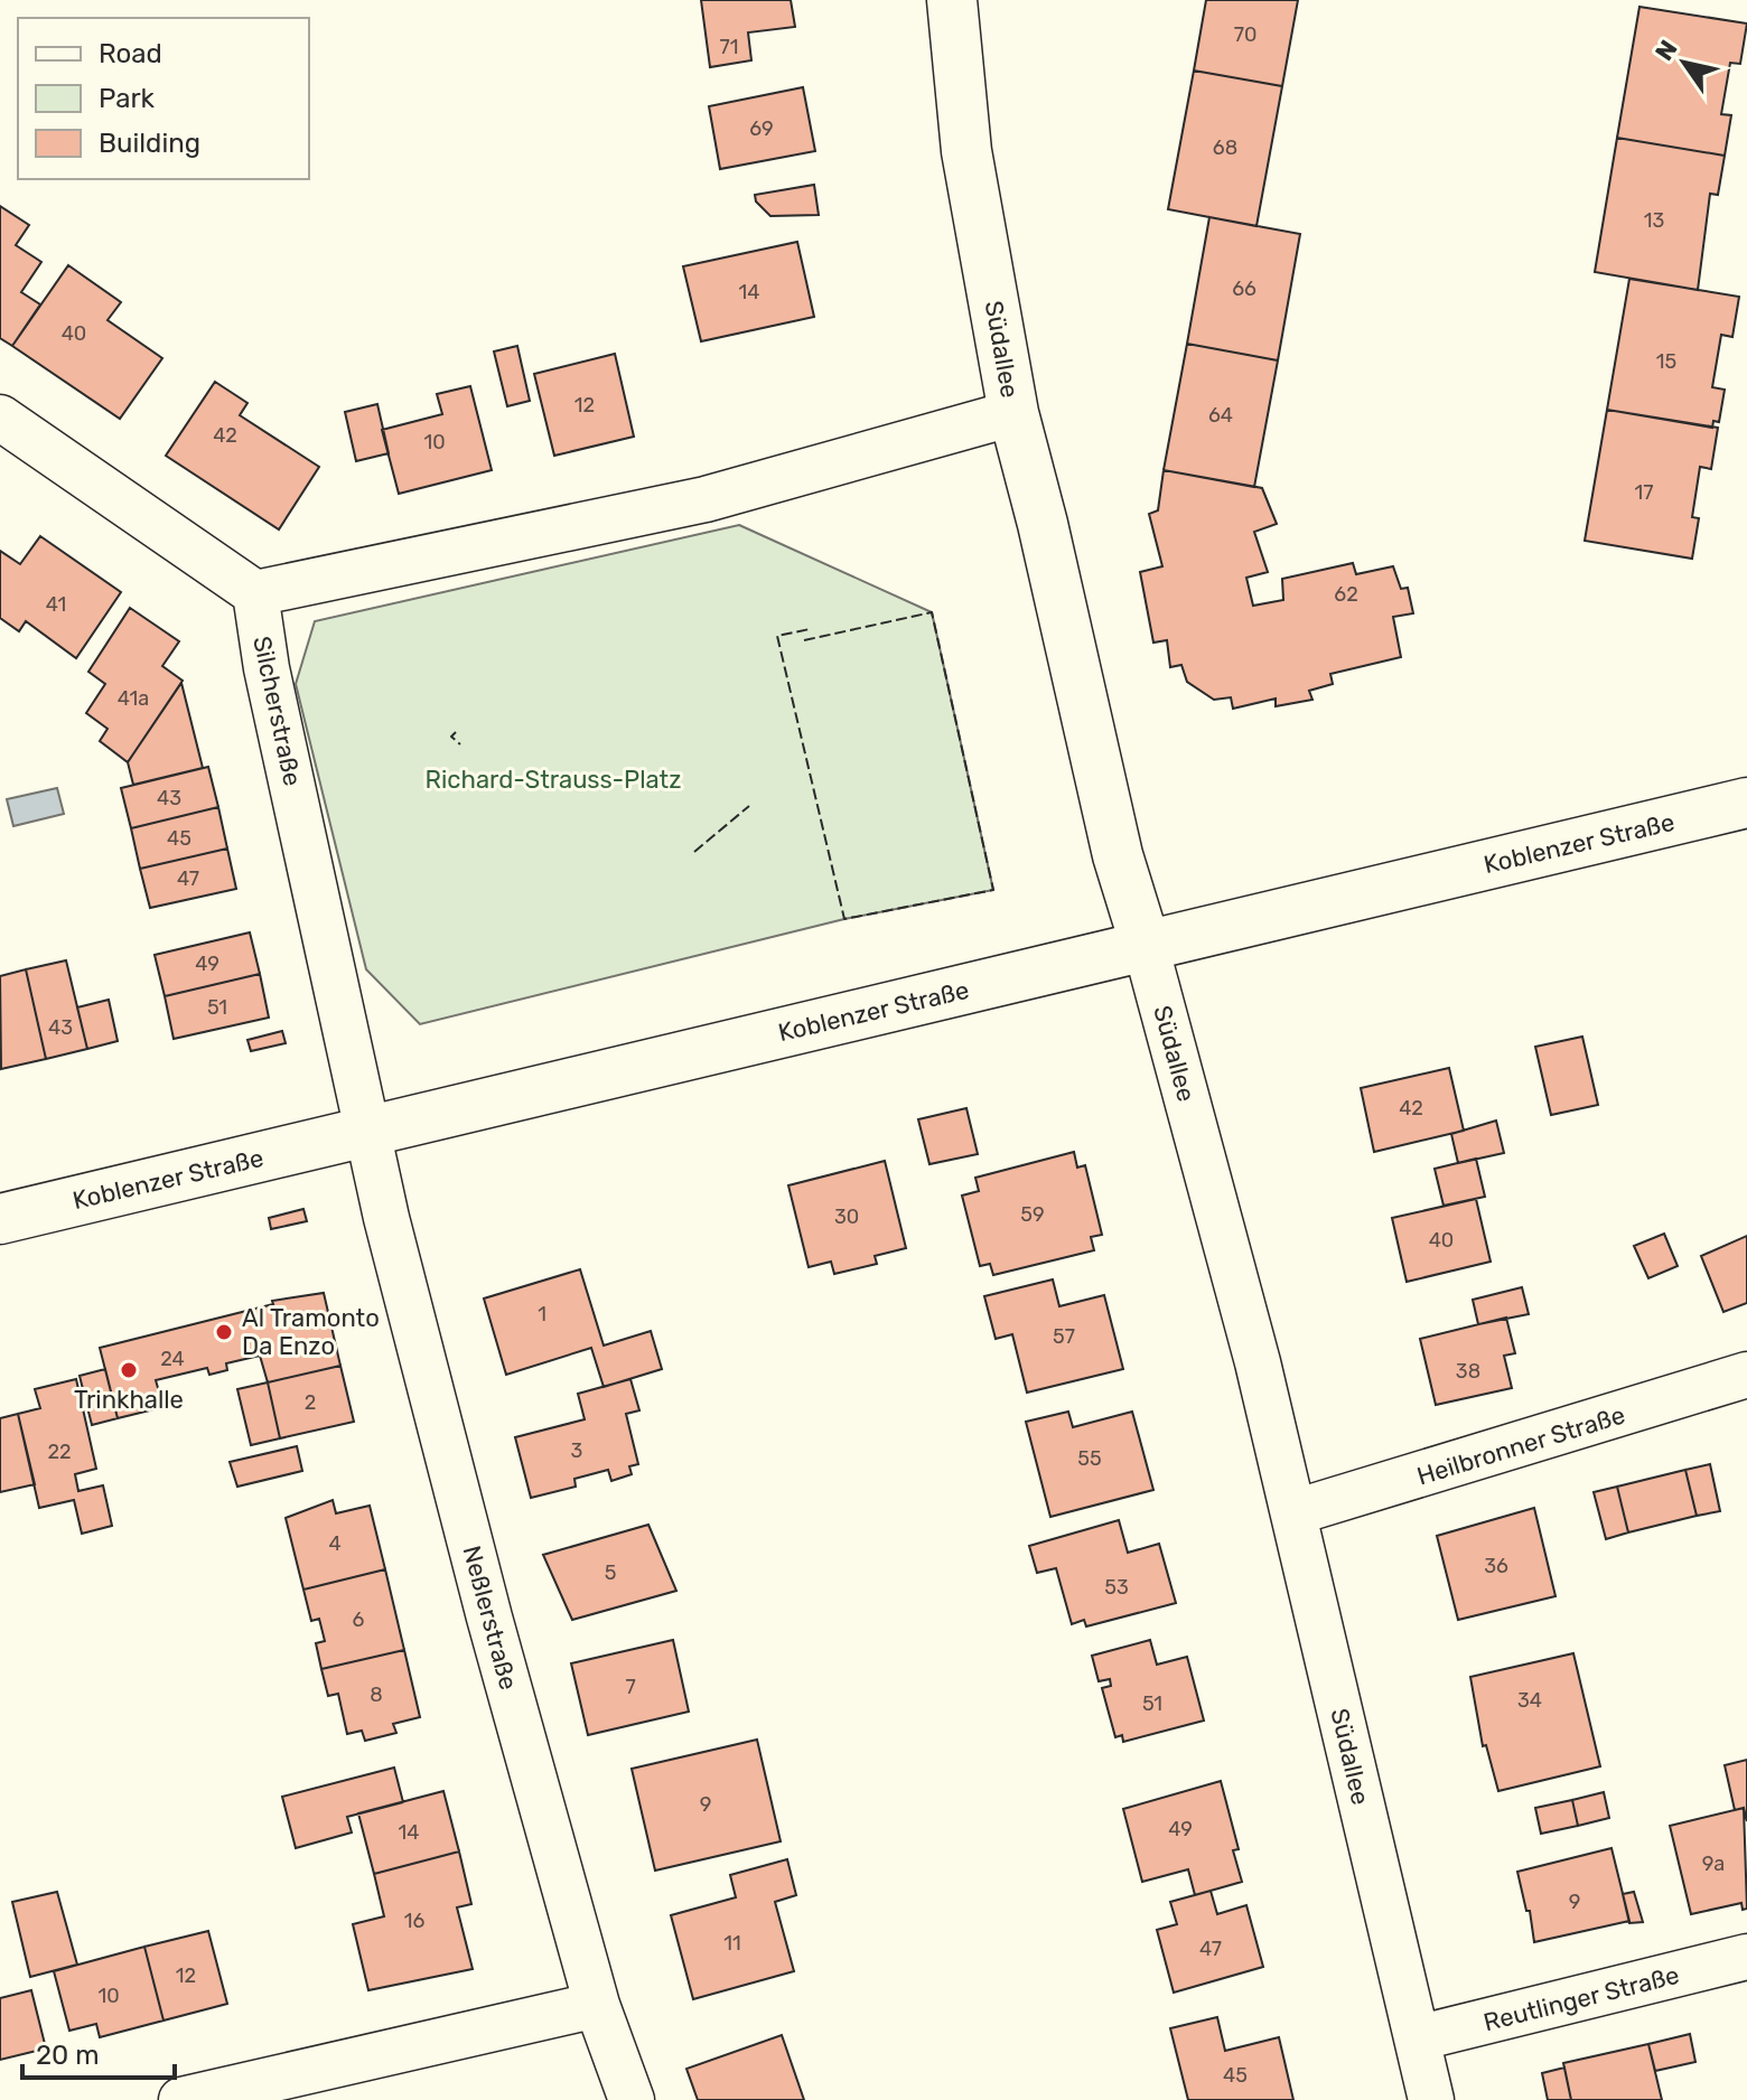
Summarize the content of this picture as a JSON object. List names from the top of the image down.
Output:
{
  "streets": {
    "main road": ["Südallee", "Koblenzer Straße"],
    "street": [
      "Silcherstraße",
      "Heilbronner Straße",
      "Neßlerstraße",
      "Reutlinger Straße"
    ]
  },
  "crossings": [
    ["Südallee", "Koblenzer Straße"],
    ["Südallee", "Heilbronner Straße"],
    ["Südallee", "Reutlinger Straße"],
    ["Silcherstraße", "Koblenzer Straße"],
    ["Silcherstraße", "Neßlerstraße"],
    ["Koblenzer Straße", "Neßlerstraße"]
  ],
  "parks": ["Richard-Strauss-Platz"],
  "places": ["Al Tramonto Da Enzo", "Trinkhalle"],
  "house_numbers": [
    "70",
    "71",
    "69",
    "68",
    "13",
    "66",
    "14",
    "40",
    "15",
    "12",
    "64",
    "42",
    "10",
    "17",
    "62",
    "41",
    "41a",
    "43",
    "45",
    "47",
    "49",
    "51",
    "43",
    "42",
    "59",
    "30",
    "40",
    "1",
    "57",
    "24",
    "38",
    "2",
    "3",
    "22",
    "55",
    "4",
    "36",
    "5",
    "53",
    "6",
    "7",
    "8",
    "34",
    "51",
    "9",
    "49",
    "14",
    "9a",
    "9",
    "16",
    "11",
    "47",
    "12",
    "10",
    "45"
  ],
  "legend": ["Road", "Park", "Building"],
  "scale_bar": "20 m",
  "north": "top left"
}
